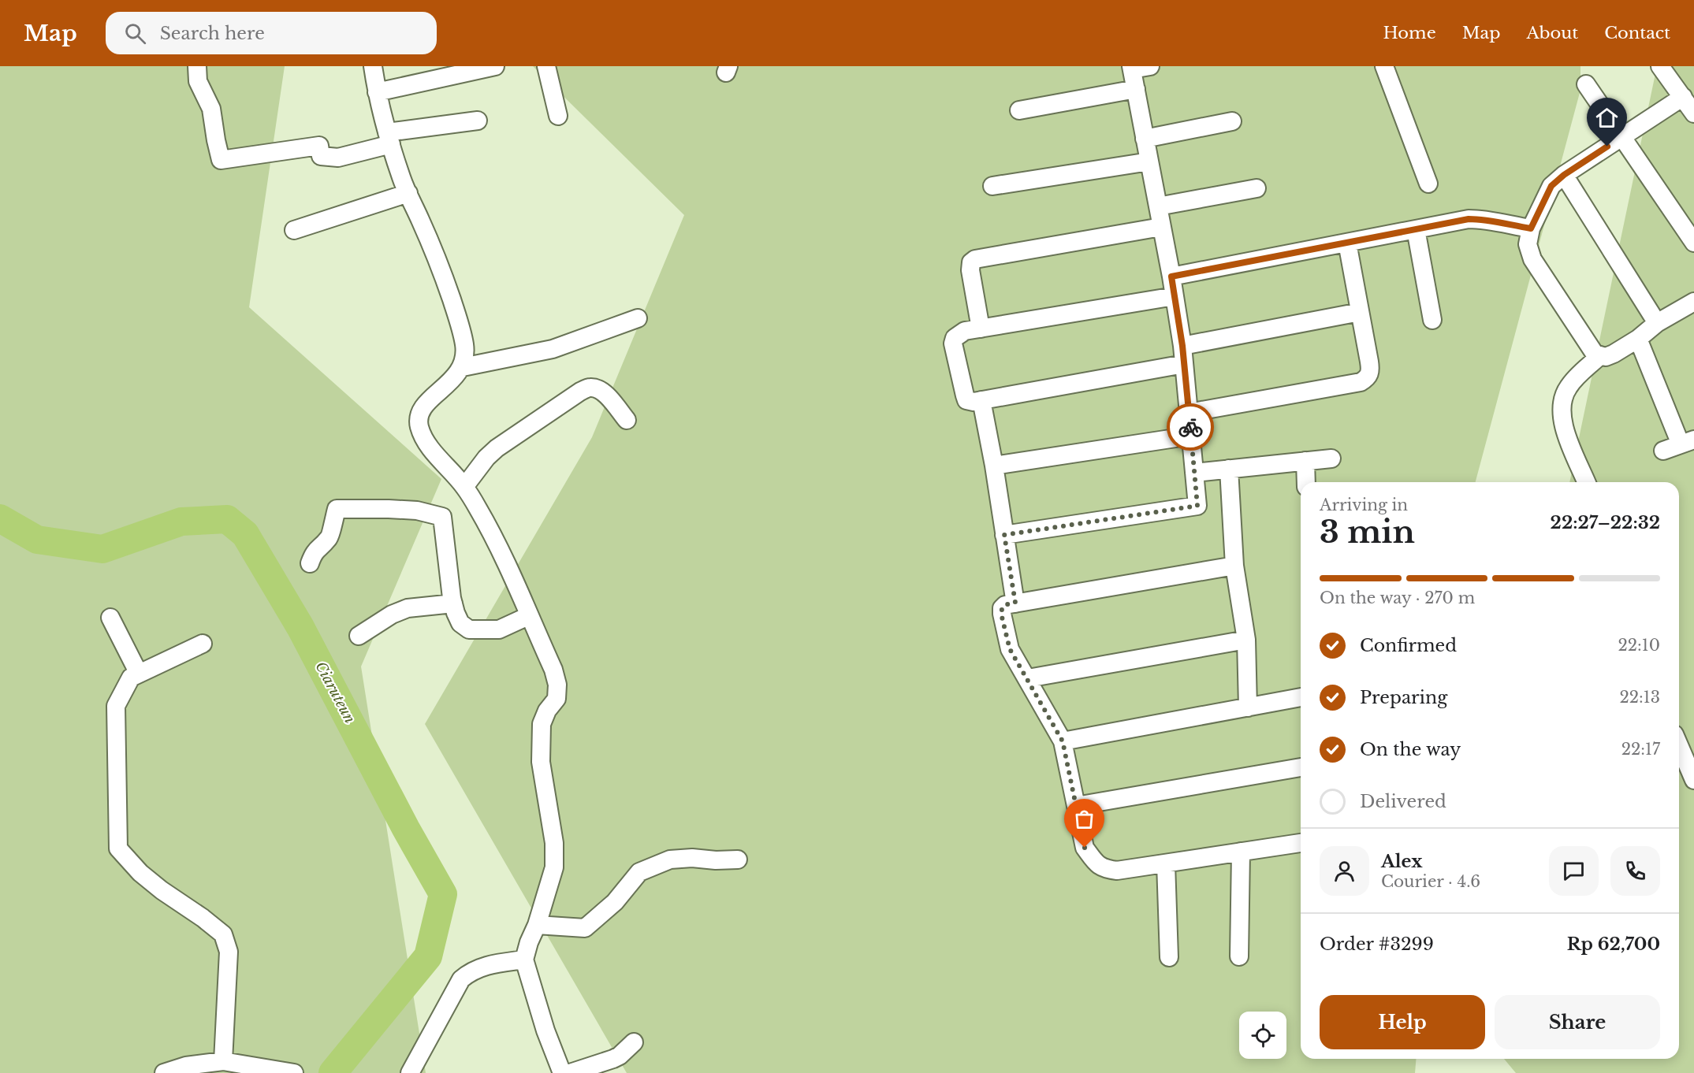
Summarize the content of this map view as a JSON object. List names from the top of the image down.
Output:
{
  "water": ["Ciaruteun"],
  "page": {
    "header": "Map",
    "search": "Search here",
    "nav": [
      "Home",
      "Map",
      "About",
      "Contact"
    ],
    "heading": ["3 min", "Arriving in", "22:27–22:32"],
    "panel": [
      "Alex",
      "Courier · 4.6",
      "Order #3299",
      "Rp 62,700"
    ],
    "bar": "On the way · 270 m",
    "list": [
      ["Confirmed", "22:10"],
      ["Preparing", "22:13"],
      ["On the way", "22:17"],
      "Delivered"
    ],
    "buttons": ["Help", "Share"]
  }
}
